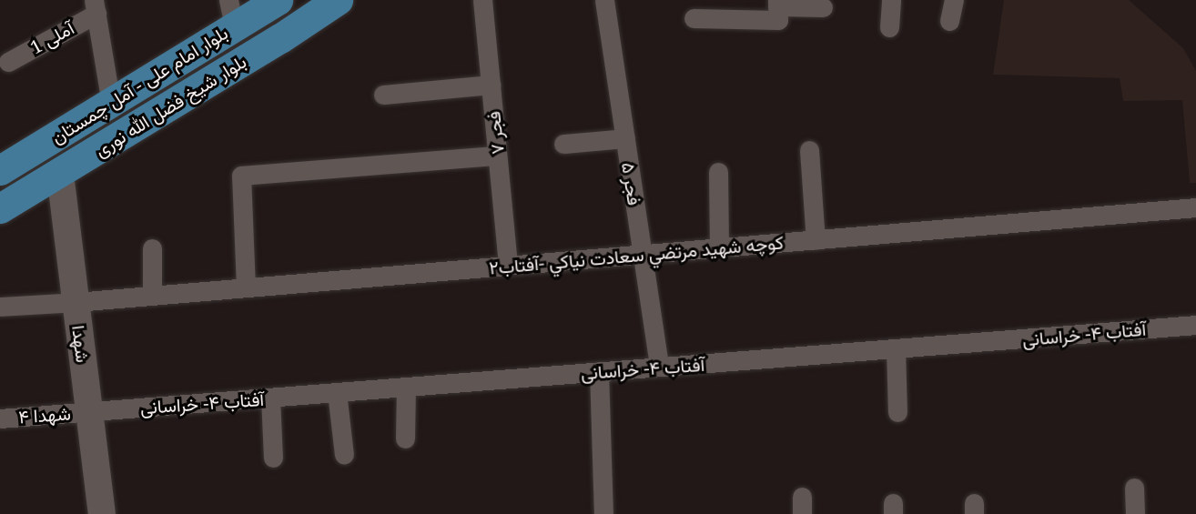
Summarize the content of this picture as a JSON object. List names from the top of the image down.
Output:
{
  "streets": {
    "main road": ["بلوار امام علی - آمل چمستان", "بلوار شیخ فضل الله نوری", "شهدا"],
    "street": [
      "آملی 1",
      "فجر ۷",
      "فجر ۵",
      "كوچه شهيد مرتضي سعادت نياكي -آفتاب۲",
      "آفتاب ۴- خراسانی",
      "شهدا ۴"
    ]
  },
  "crossings": [
    ["بلوار شیخ فضل الله نوری", "شهدا"],
    ["فجر ۷", "كوچه شهيد مرتضي سعادت نياكي -آفتاب۲"],
    ["فجر ۵", "كوچه شهيد مرتضي سعادت نياكي -آفتاب۲"],
    ["فجر ۵", "آفتاب ۴- خراسانی"],
    ["كوچه شهيد مرتضي سعادت نياكي -آفتاب۲", "شهدا"],
    ["آفتاب ۴- خراسانی", "شهدا"],
    ["آفتاب ۴- خراسانی", "شهدا ۴"],
    ["شهدا", "شهدا ۴"]
  ]
}
